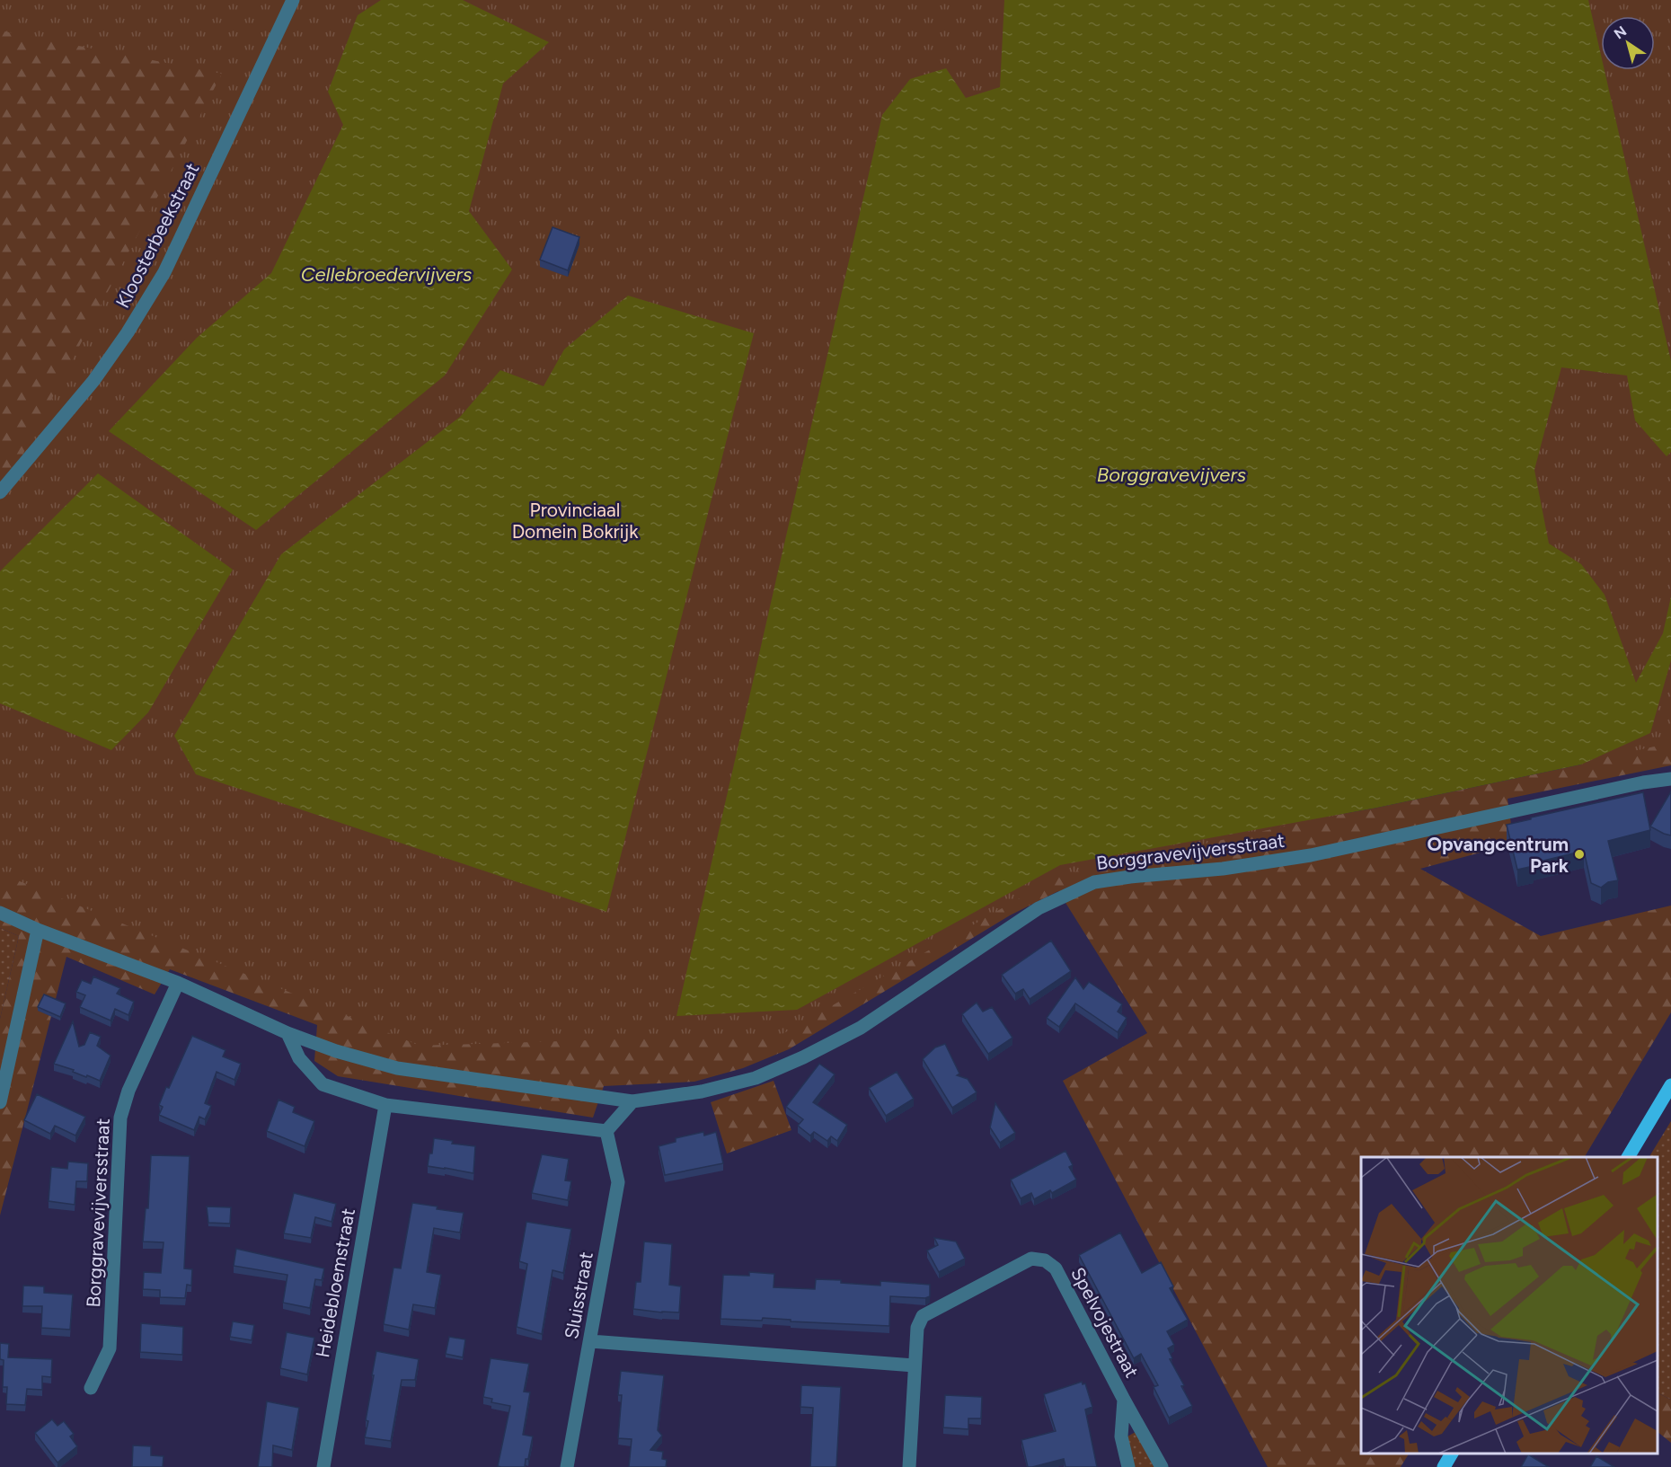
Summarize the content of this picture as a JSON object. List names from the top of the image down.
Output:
{
  "streets": {
    "street": [
      "Kloosterbeekstraat",
      "Borggravevijversstraat",
      "Heidebloemstraat",
      "Sluisstraat",
      "Spelvojestraat"
    ]
  },
  "water": ["Cellebroedervijvers", "Borggravevijvers"],
  "parks": ["Provinciaal Domein Bokrijk"],
  "places": ["Opvangcentrum Park"],
  "north": "top left"
}
